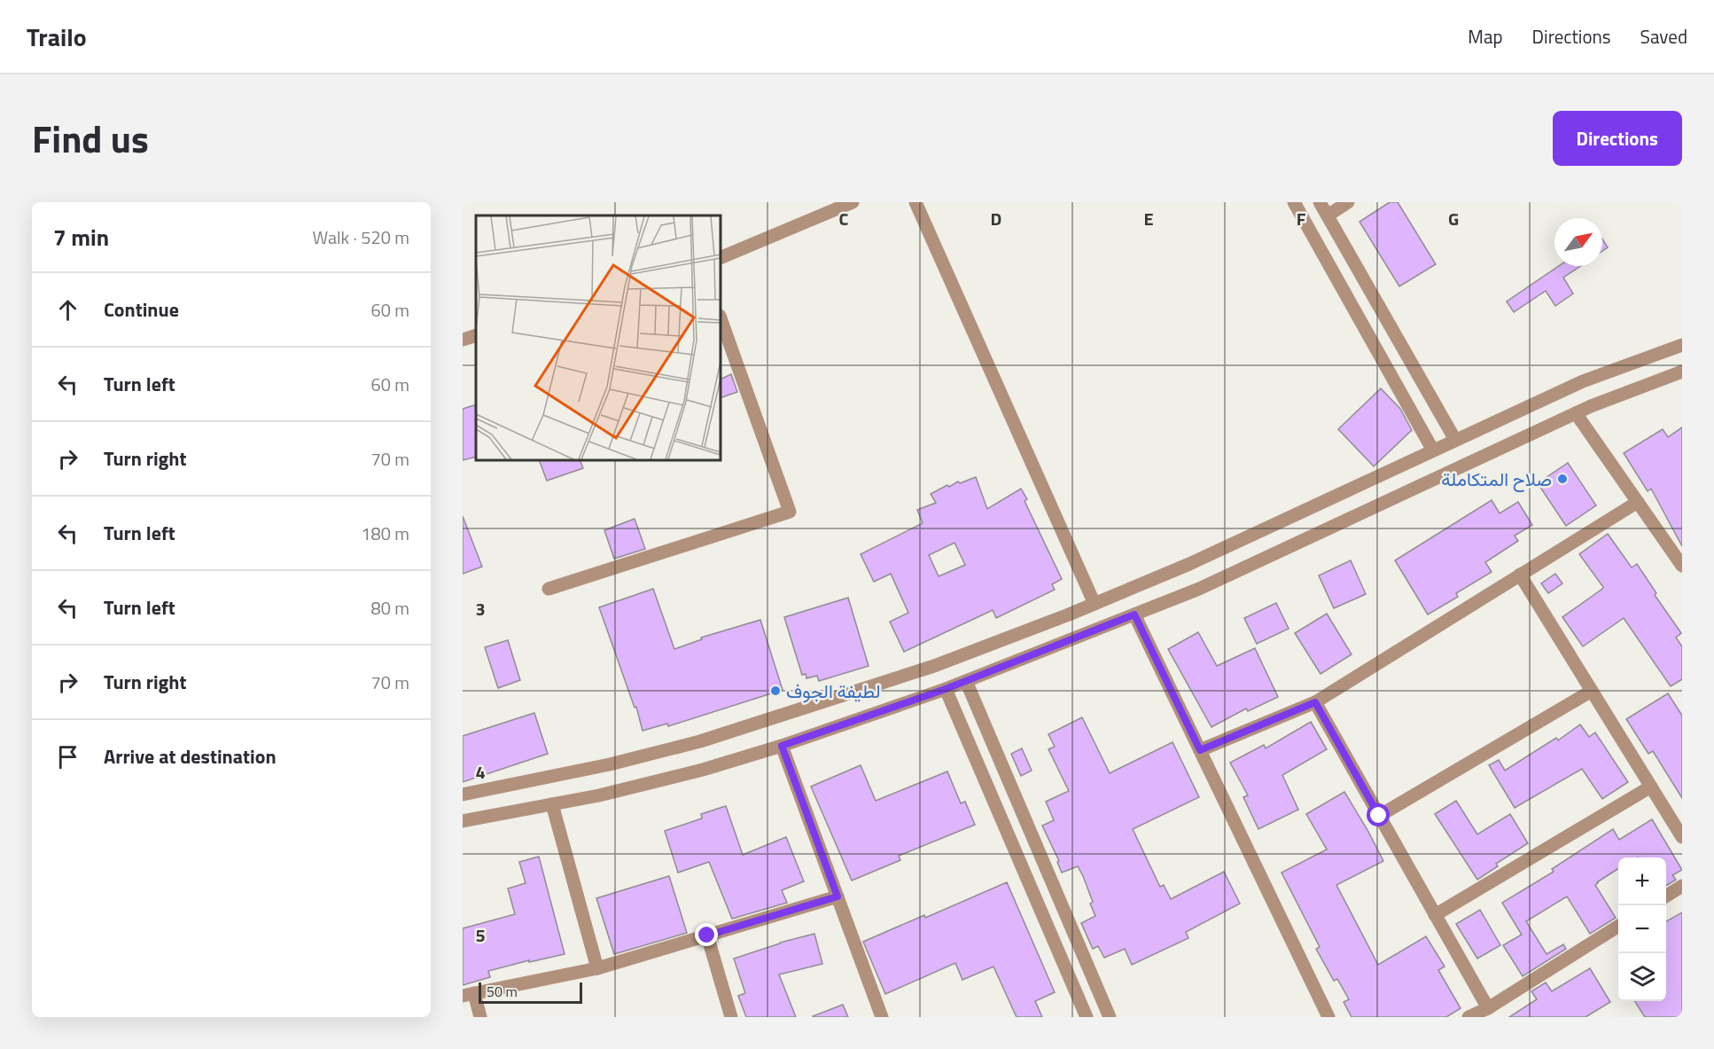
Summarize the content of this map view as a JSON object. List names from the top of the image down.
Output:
{
  "places": ["صلاح المتكاملة", "لطيفة الجوف"],
  "scale_bar": "50 m",
  "north": "top right",
  "page": {
    "header": "Trailo",
    "nav": ["Map", "Directions", "Saved"],
    "title": "Find us",
    "buttons": "Directions",
    "heading": ["7 min", "Walk · 520 m"],
    "list": [
      ["Continue", "60 m"],
      ["Turn left", "60 m"],
      ["Turn right", "70 m"],
      ["Turn left", "180 m"],
      ["Turn left", "80 m"],
      ["Turn right", "70 m"],
      "Arrive at destination"
    ],
    "map_buttons": ["+", "−"],
    "scale": "50 m"
  },
  "grid": {
    "columns": [
      "C",
      "D",
      "E",
      "F",
      "G"
    ],
    "rows": ["3", "4", "5"]
  }
}
